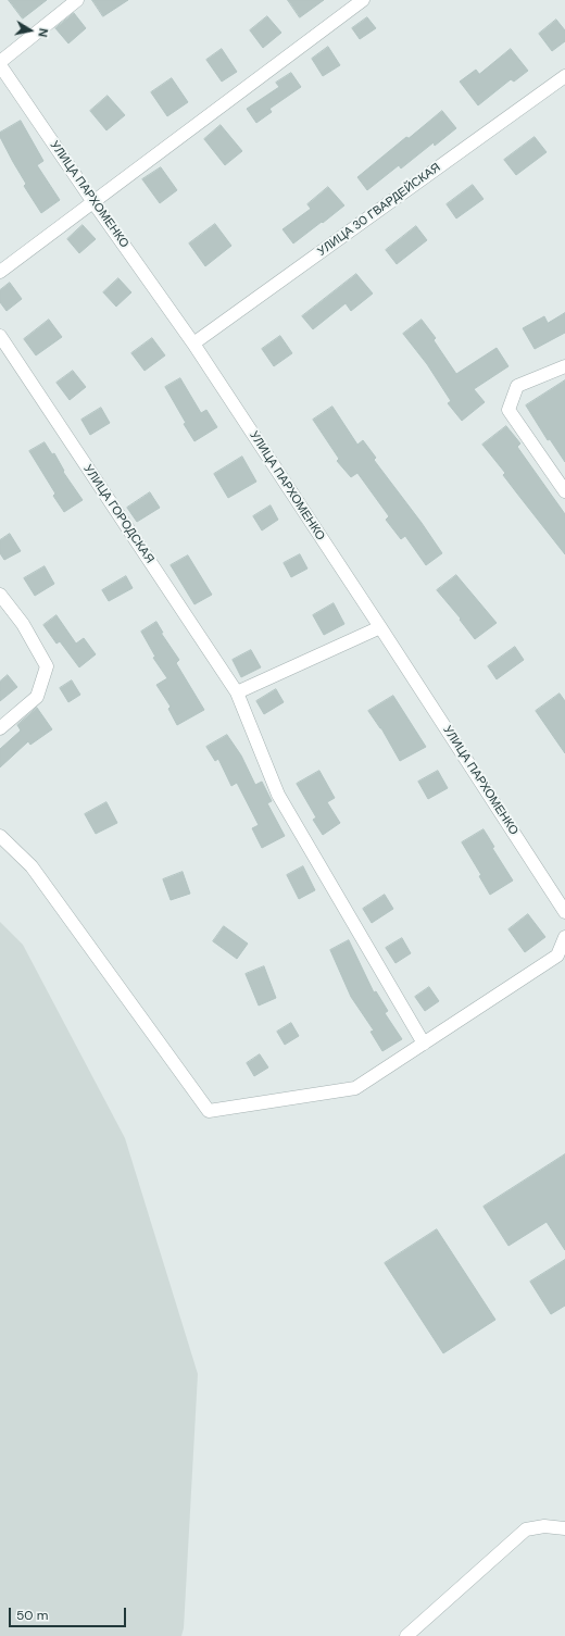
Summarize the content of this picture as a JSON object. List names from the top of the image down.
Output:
{
  "streets": {
    "street": ["УЛИЦА ПАРХОМЕНКО", "УЛИЦА 30 ГВАРДЕЙСКАЯ", "УЛИЦА ГОРОДСКАЯ"]
  },
  "crossings": [
    ["УЛИЦА ПАРХОМЕНКО", "УЛИЦА 30 ГВАРДЕЙСКАЯ"]
  ],
  "scale_bar": "50 m",
  "north": "right"
}
